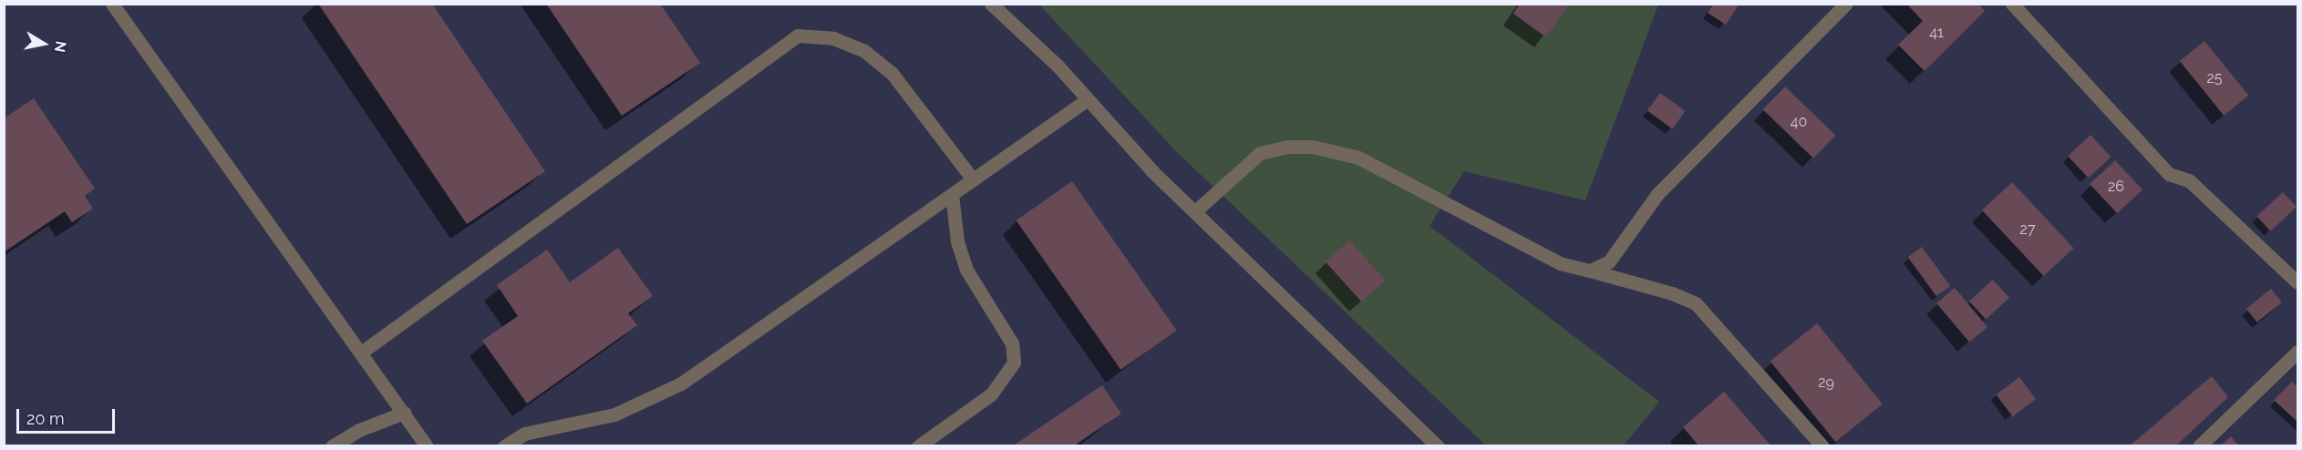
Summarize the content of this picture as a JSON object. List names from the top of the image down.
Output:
{
  "house_numbers": [
    "41",
    "25",
    "40",
    "26",
    "27",
    "29"
  ],
  "scale_bar": "20 m",
  "north": "right"
}
